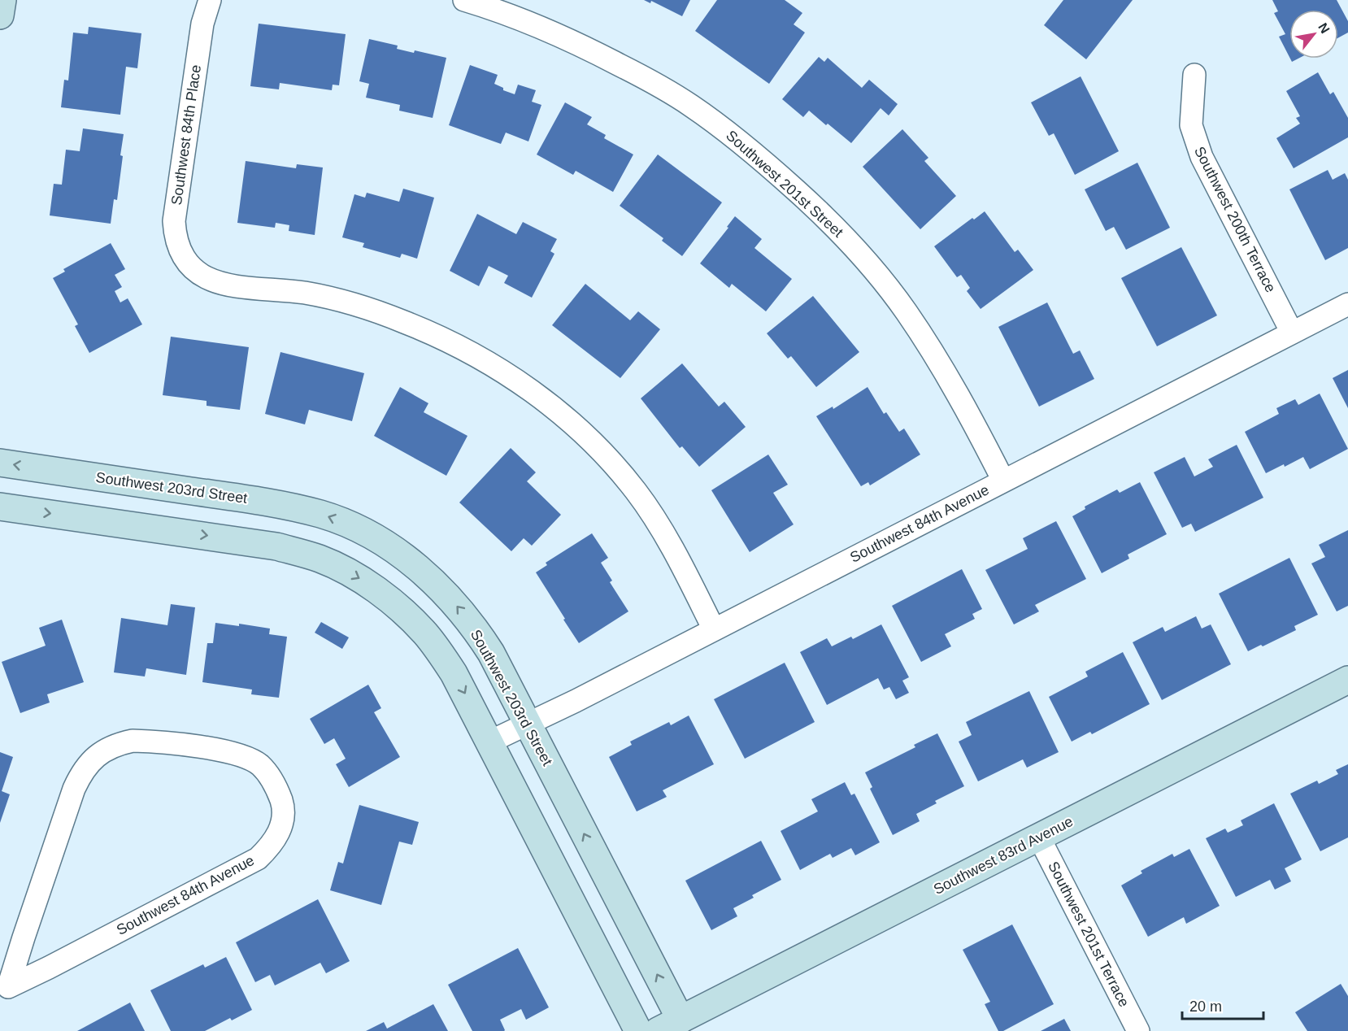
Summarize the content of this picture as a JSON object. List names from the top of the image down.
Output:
{
  "streets": {
    "street": [
      "Southwest 84th Place",
      "Southwest 201st Street",
      "Southwest 200th Terrace",
      "Southwest 203rd Street",
      "Southwest 84th Avenue",
      "Southwest 83rd Avenue",
      "Southwest 201st Terrace"
    ]
  },
  "crossings": [
    ["Southwest 84th Place", "Southwest 84th Avenue"],
    ["Southwest 201st Street", "Southwest 84th Avenue"],
    ["Southwest 200th Terrace", "Southwest 84th Avenue"],
    ["Southwest 203rd Street", "Southwest 84th Avenue"],
    ["Southwest 203rd Street", "Southwest 83rd Avenue"],
    ["Southwest 83rd Avenue", "Southwest 201st Terrace"]
  ],
  "scale_bar": "20 m",
  "north": "top right"
}
